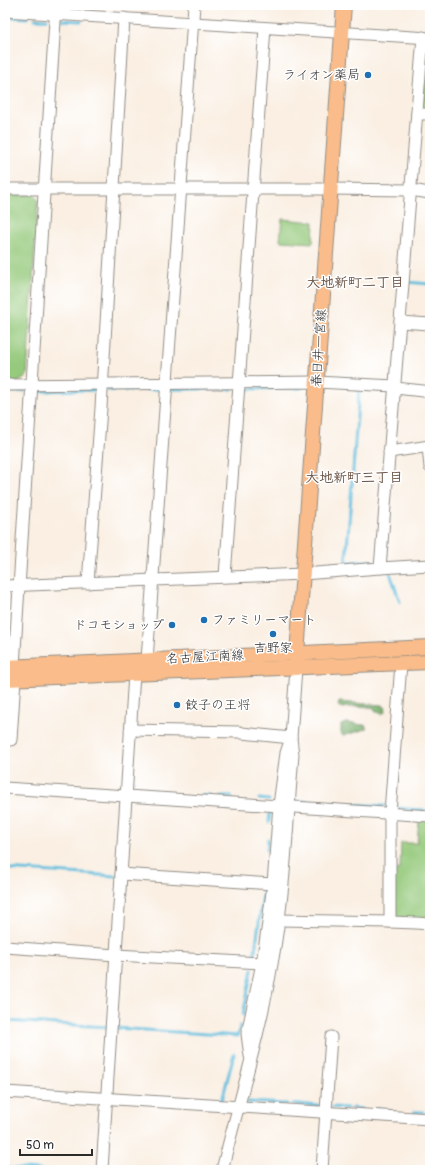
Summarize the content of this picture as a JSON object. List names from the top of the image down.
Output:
{
  "streets": {
    "main road": ["春日井一宮線", "名古屋江南線"]
  },
  "crossings": [
    ["春日井一宮線", "名古屋江南線"]
  ],
  "districts": ["大地新町二丁目", "大地新町三丁目"],
  "places": [
    "ライオン薬局",
    "ファミリーマート",
    "ドコモショップ",
    "吉野家",
    "餃子の王将"
  ],
  "scale_bar": "50 m"
}
